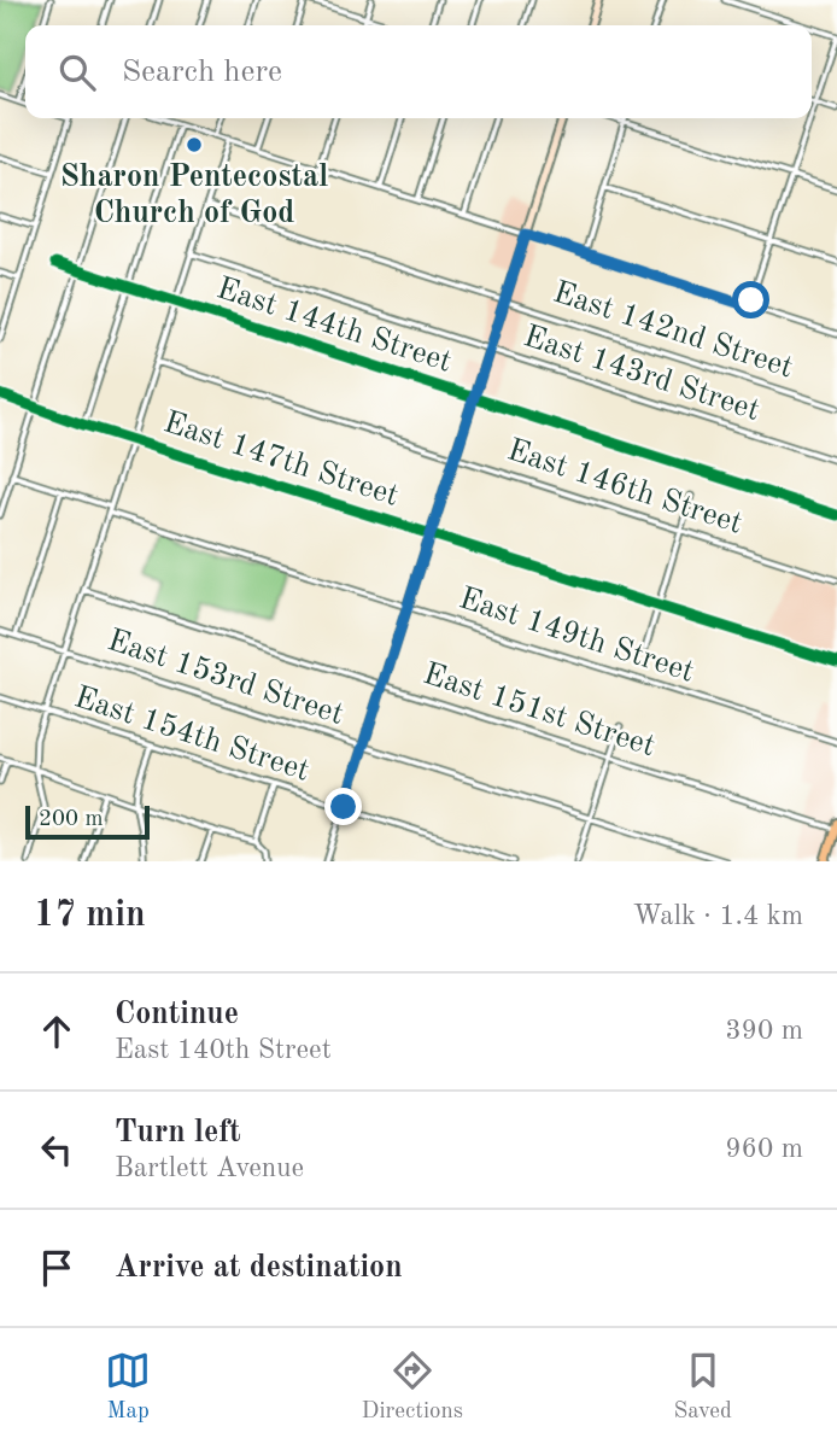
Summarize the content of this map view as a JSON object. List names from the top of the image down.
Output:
{
  "streets": {
    "street": [
      "East 144th Street",
      "East 142nd Street",
      "East 143rd Street",
      "East 147th Street",
      "East 146th Street",
      "East 149th Street",
      "East 153rd Street",
      "East 151st Street",
      "East 154th Street"
    ]
  },
  "places": ["Sharon Pentecostal Church of God"],
  "scale_bar": "200 m",
  "page": {
    "search": "Search here",
    "scale": "200 m",
    "heading": ["17 min", "Walk · 1.4 km"],
    "list": [
      ["Continue", "East 140th Street", "390 m"],
      ["Turn left", "Bartlett Avenue", "960 m"],
      "Arrive at destination"
    ],
    "nav": ["Map", "Directions", "Saved"]
  }
}
